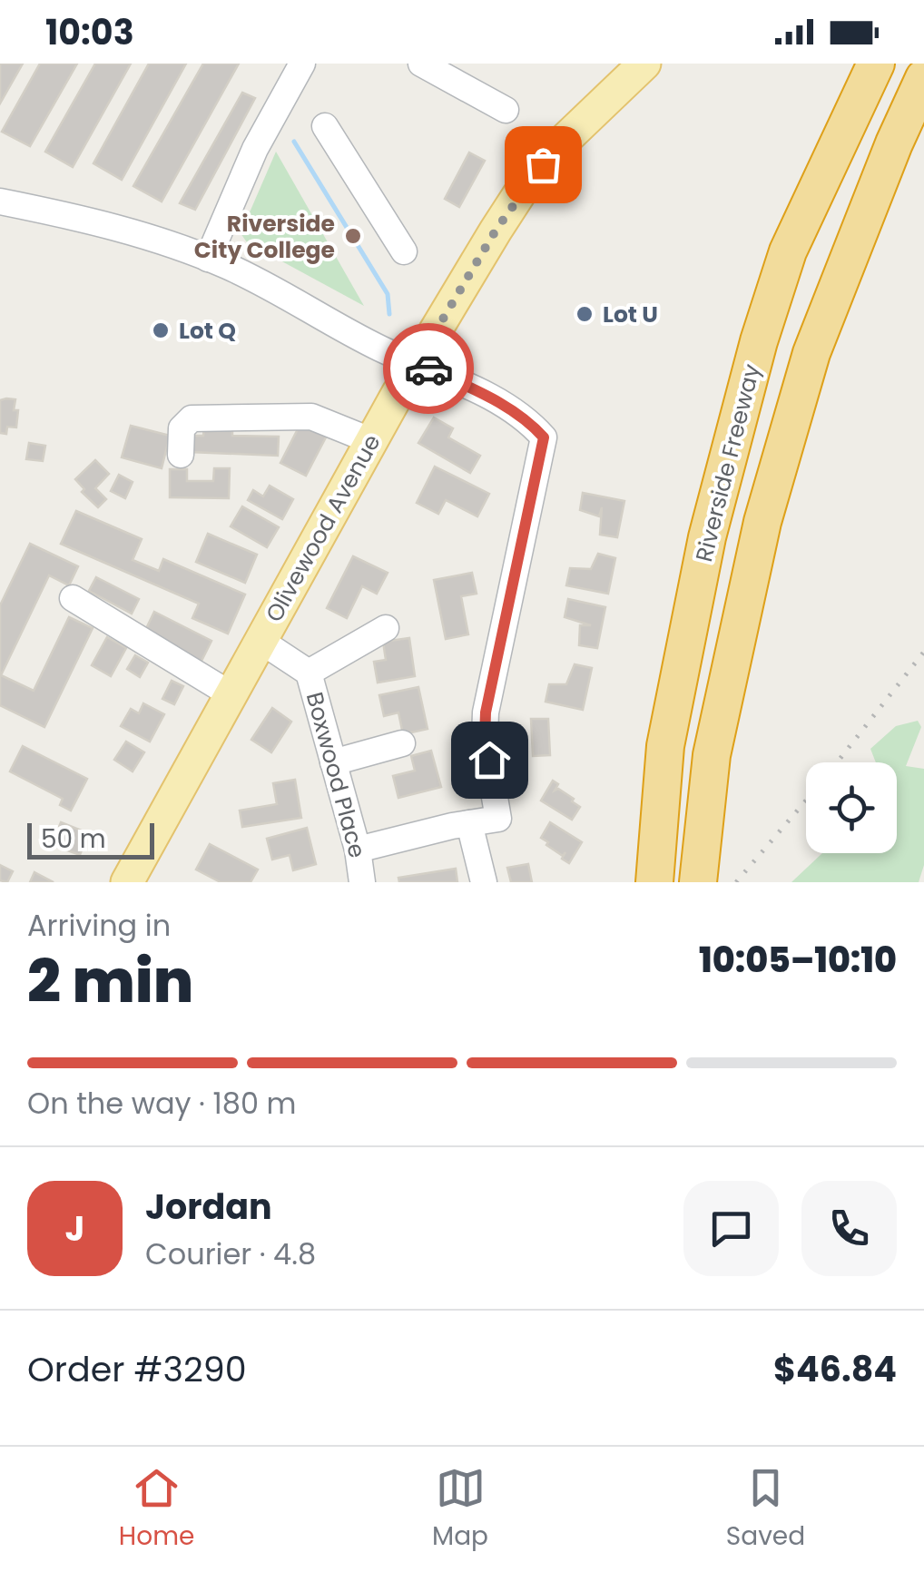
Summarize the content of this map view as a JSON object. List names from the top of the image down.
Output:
{
  "streets": {
    "highway": ["Riverside Freeway"],
    "main road": ["Olivewood Avenue"],
    "street": ["Boxwood Place"]
  },
  "crossings": [
    ["Olivewood Avenue", "Boxwood Place"]
  ],
  "places": ["Riverside City College", "Lot U", "Lot Q"],
  "scale_bar": "50 m",
  "page": {
    "status": "10:03",
    "scale": "50 m",
    "heading": ["2 min", "Arriving in", "10:05–10:10"],
    "panel": [
      "Jordan",
      "Courier · 4.8",
      "Order #3290",
      "$46.84"
    ],
    "bar": "On the way · 180 m",
    "round": "J",
    "tabs": ["Home", "Map", "Saved"]
  }
}
